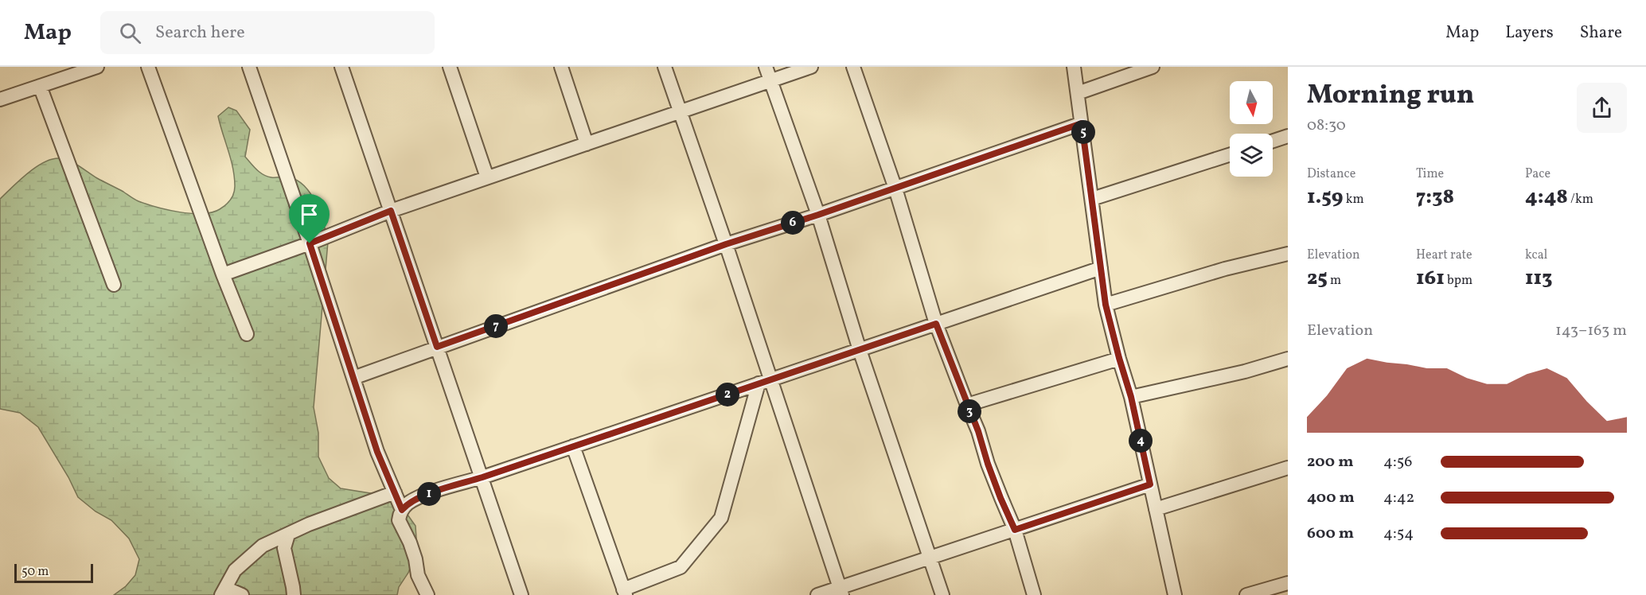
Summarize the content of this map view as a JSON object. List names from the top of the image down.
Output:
{
  "scale_bar": "50 m",
  "north": "bottom",
  "page": {
    "header": "Map",
    "search": "Search here",
    "nav": ["Map", "Layers", "Share"],
    "heading": ["Morning run", "08:30"],
    "pins": [
      "5",
      "6",
      "7",
      "2",
      "3",
      "4",
      "1"
    ],
    "stats": [
      ["Distance", "1.59 km"],
      ["Time", "7:38"],
      ["Pace", "4:48 /km"],
      ["Elevation", "25 m"],
      ["Heart rate", "161 bpm"],
      ["kcal", "113"]
    ],
    "chart": ["Elevation", "143–163 m"],
    "list": [
      {
        "name": "200 m",
        "note": "4:56"
      },
      {
        "name": "400 m",
        "note": "4:42"
      },
      {
        "name": "600 m",
        "note": "4:54"
      }
    ],
    "scale": "50 m"
  }
}
